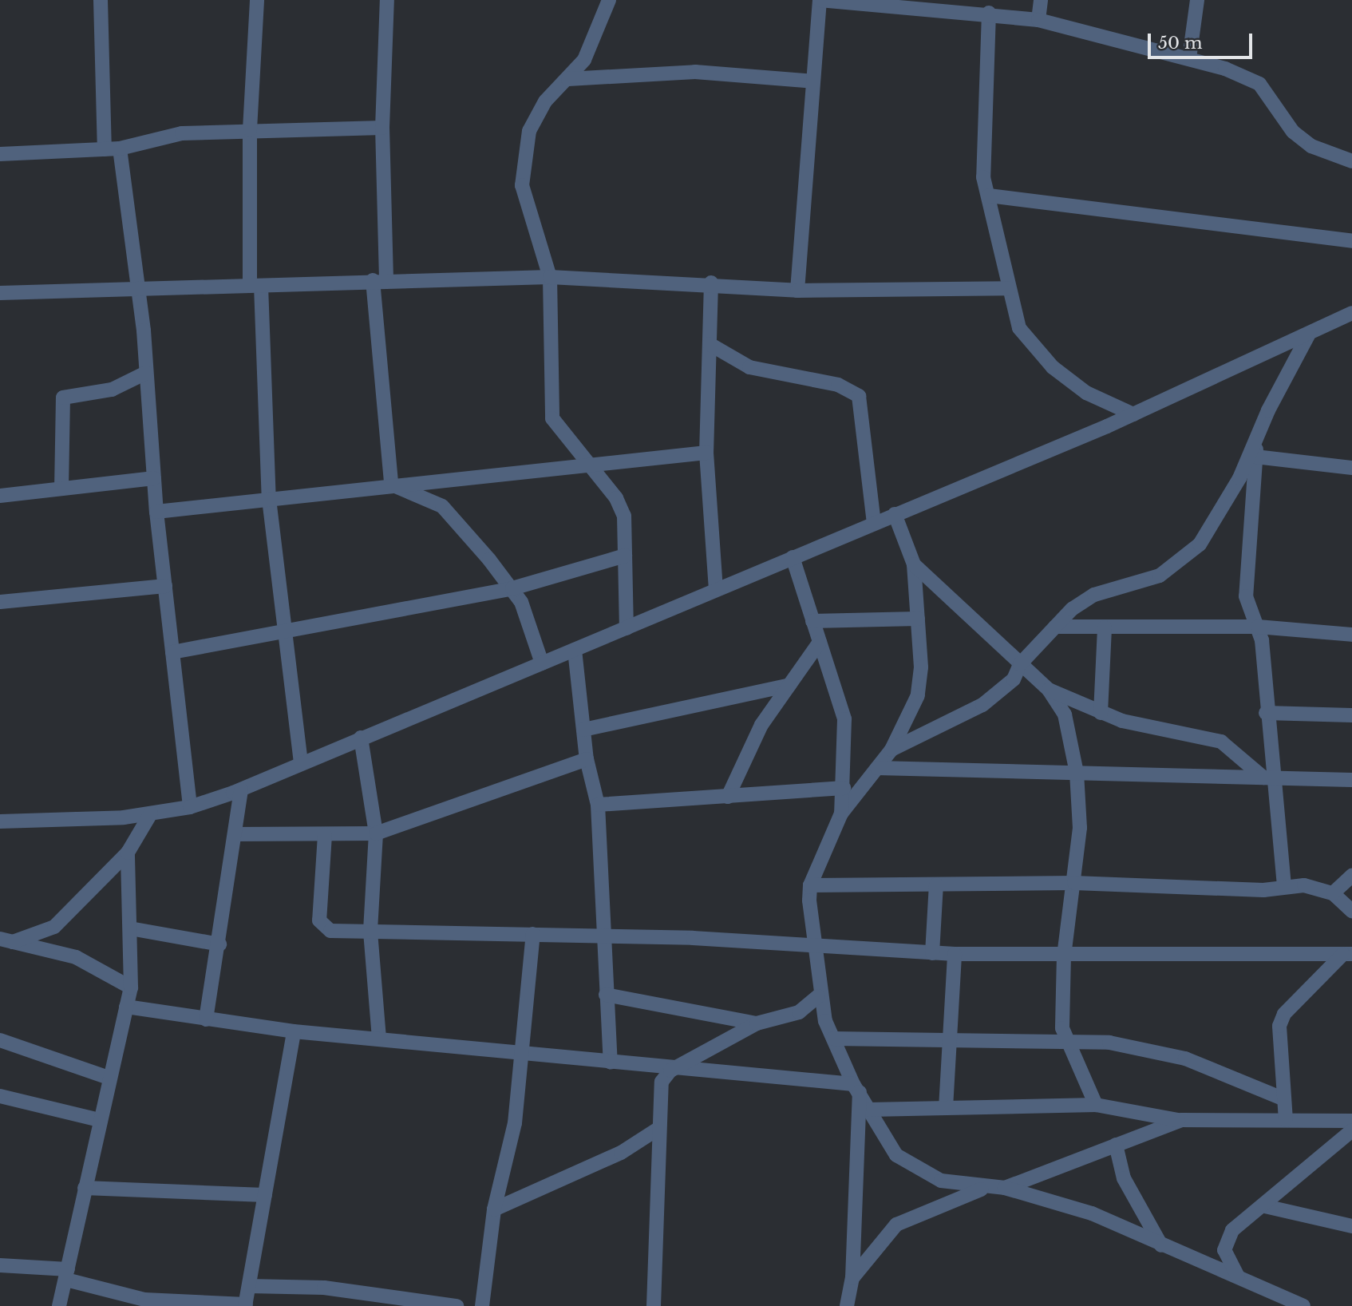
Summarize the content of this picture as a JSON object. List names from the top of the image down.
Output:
{
  "scale_bar": "50 m"
}
